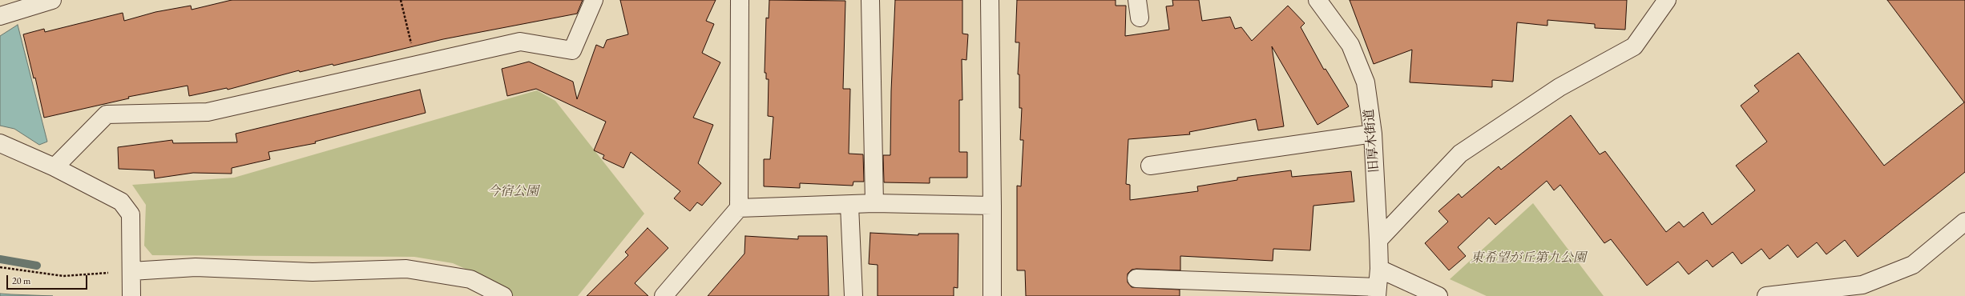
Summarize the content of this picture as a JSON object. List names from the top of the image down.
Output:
{
  "streets": {
    "street": ["旧厚木街道"]
  },
  "parks": ["今宿公園", "東希望が丘第九公園"],
  "scale_bar": "20 m"
}
